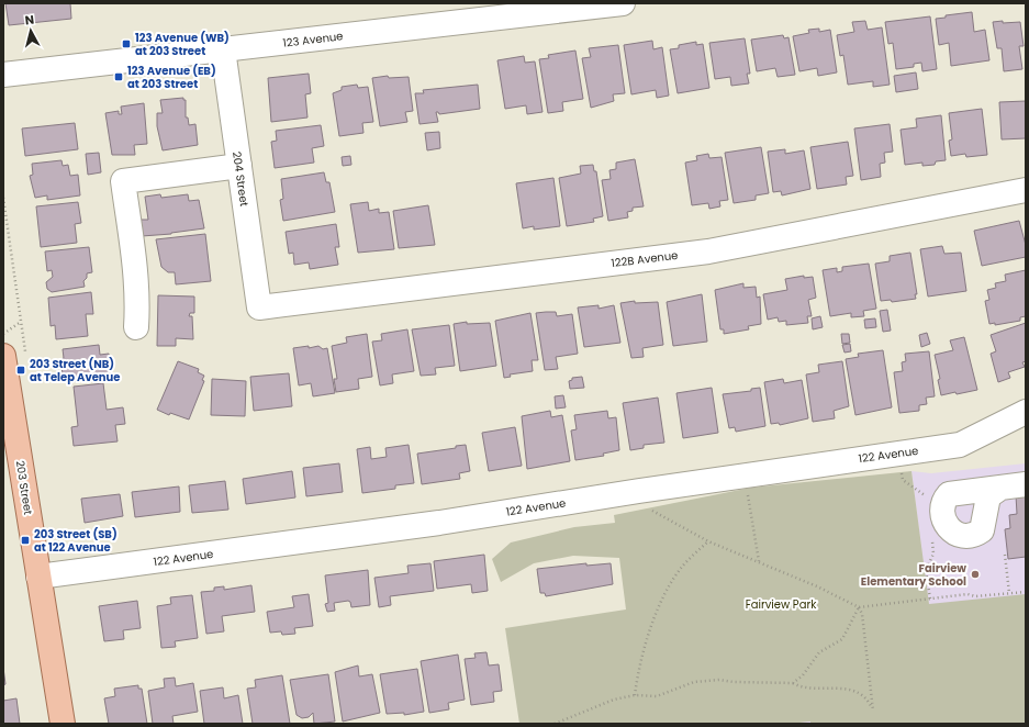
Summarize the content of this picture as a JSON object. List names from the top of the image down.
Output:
{
  "streets": {
    "main road": ["203 Street"],
    "street": [
      "123 Avenue",
      "204 Street",
      "122B Avenue",
      "122 Avenue"
    ]
  },
  "crossings": [
    ["123 Avenue", "204 Street"],
    ["204 Street", "122B Avenue"],
    ["122 Avenue", "203 Street"]
  ],
  "parks": ["Fairview Park"],
  "places": {
    "transit": [
      "123 Avenue (WB) at 203 Street",
      "123 Avenue (EB) at 203 Street",
      "203 Street (NB) at Telep Avenue",
      "203 Street (SB) at 122 Avenue"
    ],
    "other": ["Fairview Elementary School"]
  },
  "north": "top"
}
